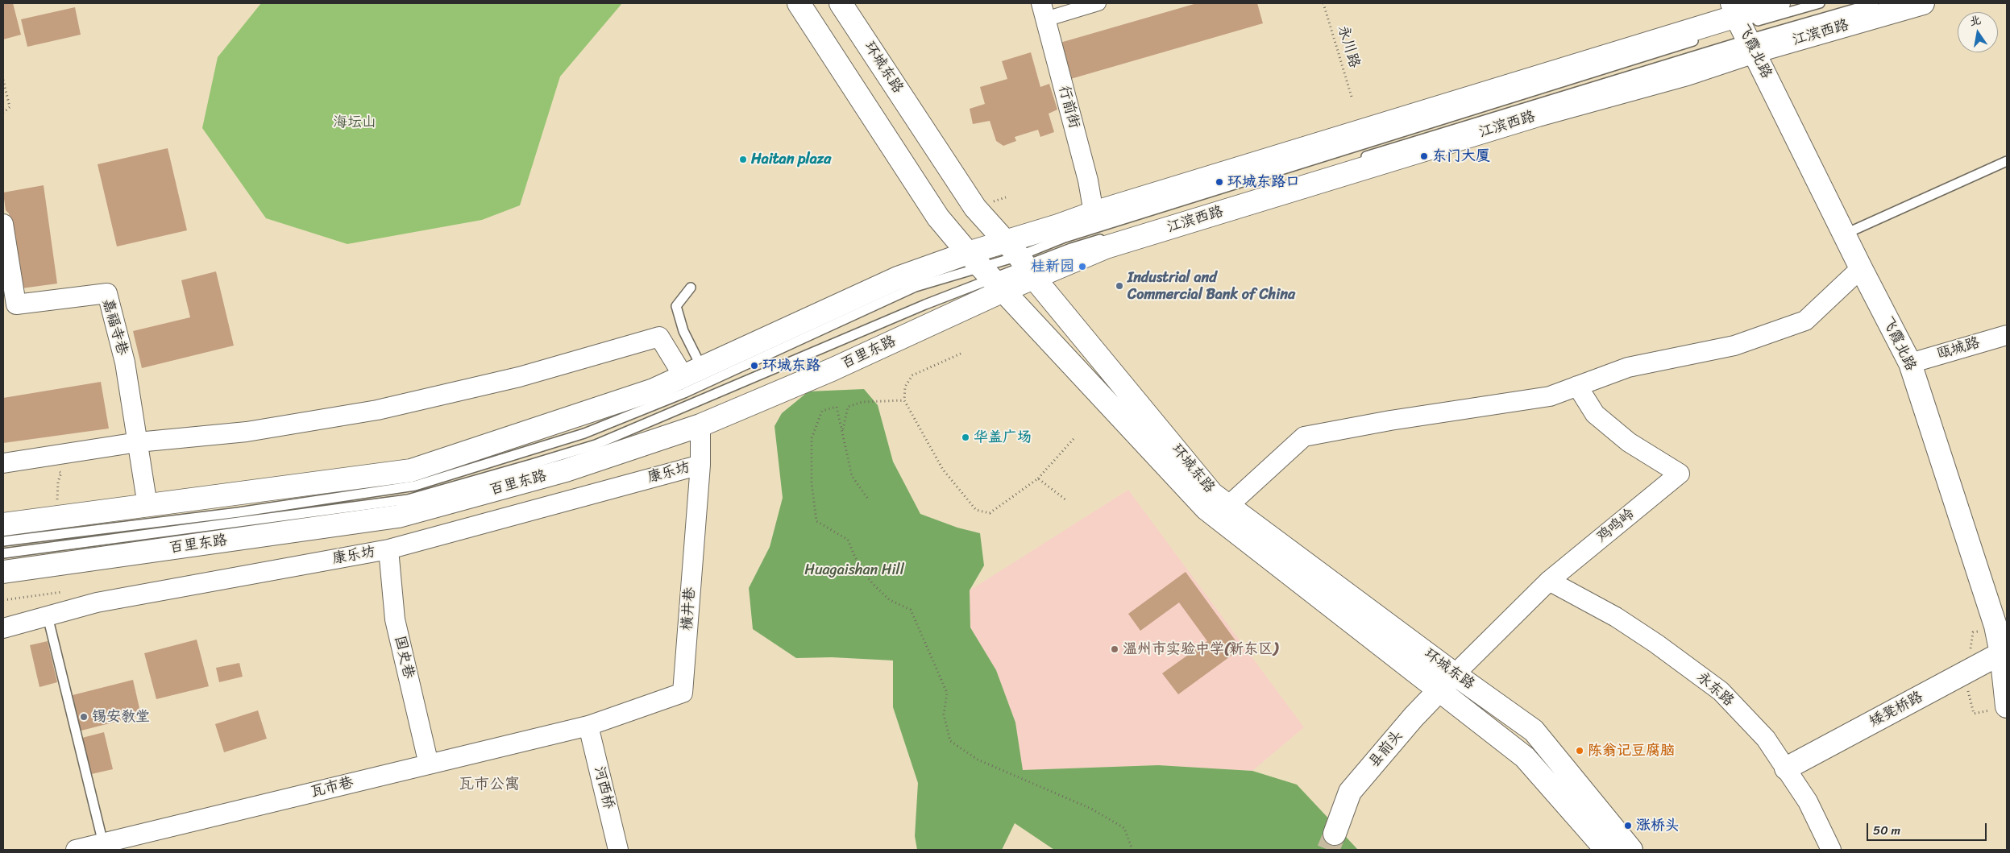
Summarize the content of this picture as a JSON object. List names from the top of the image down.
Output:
{
  "streets": {
    "main road": [
      "江滨西路",
      "飞霞北路",
      "环城东路",
      "百里东路",
      "矮凳桥路",
      "县前头"
    ],
    "street": [
      "行前街",
      "嘉福寺巷",
      "瓯城路",
      "康乐坊",
      "鸡鸣岭",
      "横井巷",
      "国史巷",
      "永东路",
      "瓦市巷",
      "河西桥"
    ],
    "path": ["永川路"]
  },
  "crossings": [
    ["江滨西路", "飞霞北路"],
    ["江滨西路", "环城东路"],
    ["江滨西路", "行前街"],
    ["江滨西路", "百里东路"],
    ["飞霞北路", "瓯城路"],
    ["飞霞北路", "矮凳桥路"],
    ["环城东路", "百里东路"],
    ["环城东路", "鸡鸣岭"],
    ["环城东路", "县前头"],
    ["百里东路", "横井巷"],
    ["康乐坊", "横井巷"],
    ["康乐坊", "国史巷"],
    ["鸡鸣岭", "永东路"],
    ["鸡鸣岭", "县前头"],
    ["横井巷", "瓦市巷"],
    ["横井巷", "河西桥"],
    ["国史巷", "瓦市巷"],
    ["永东路", "矮凳桥路"],
    ["瓦市巷", "河西桥"]
  ],
  "districts": ["瓦市公寓"],
  "parks": ["海坛山", "Huagaishan Hill"],
  "places": [
    "东门大厦",
    "Haitan plaza",
    "环城东路口",
    "桂新园",
    "Industrial and Commercial Bank of China",
    "环城东路",
    "华盖广场",
    "温州市实验中学(新东区)",
    "锡安教堂",
    "陈翁记豆腐脑",
    "涨桥头"
  ],
  "scale_bar": "50 m",
  "north": "top"
}
